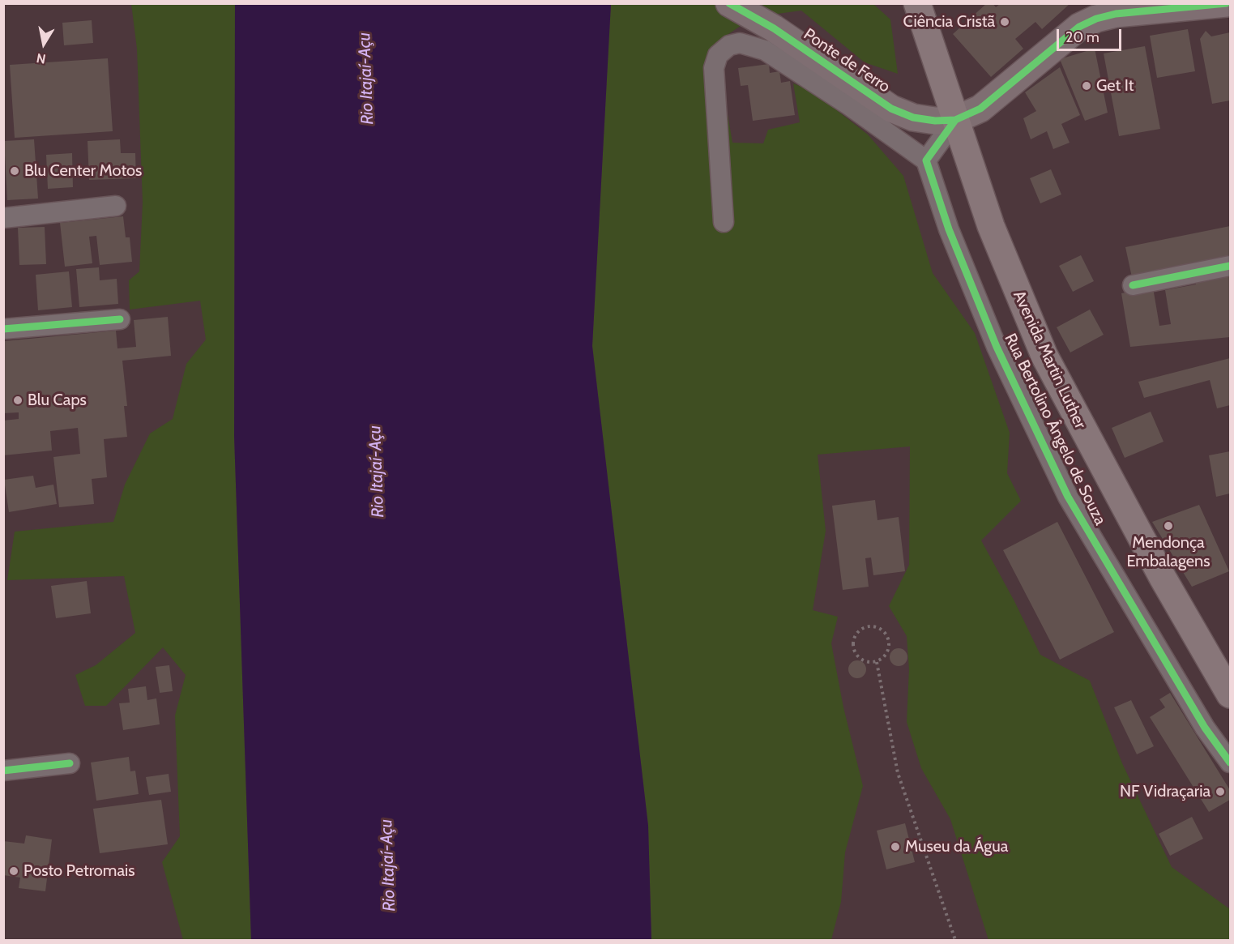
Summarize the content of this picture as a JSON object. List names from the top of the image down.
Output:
{
  "streets": {
    "main road": ["Avenida Martin Luther"],
    "street": ["Ponte de Ferro", "Rua Bertolino Ângelo de Souza"]
  },
  "crossings": [
    ["Ponte de Ferro", "Avenida Martin Luther"]
  ],
  "water": ["Rio Itajaí-Açu"],
  "places": [
    "Ciência Cristã",
    "Get It",
    "Blu Center Motos",
    "Blu Caps",
    "Mendonça Embalagens",
    "NF Vidraçaria",
    "Museu da Água",
    "Posto Petromais"
  ],
  "scale_bar": "20 m",
  "north": "bottom"
}
